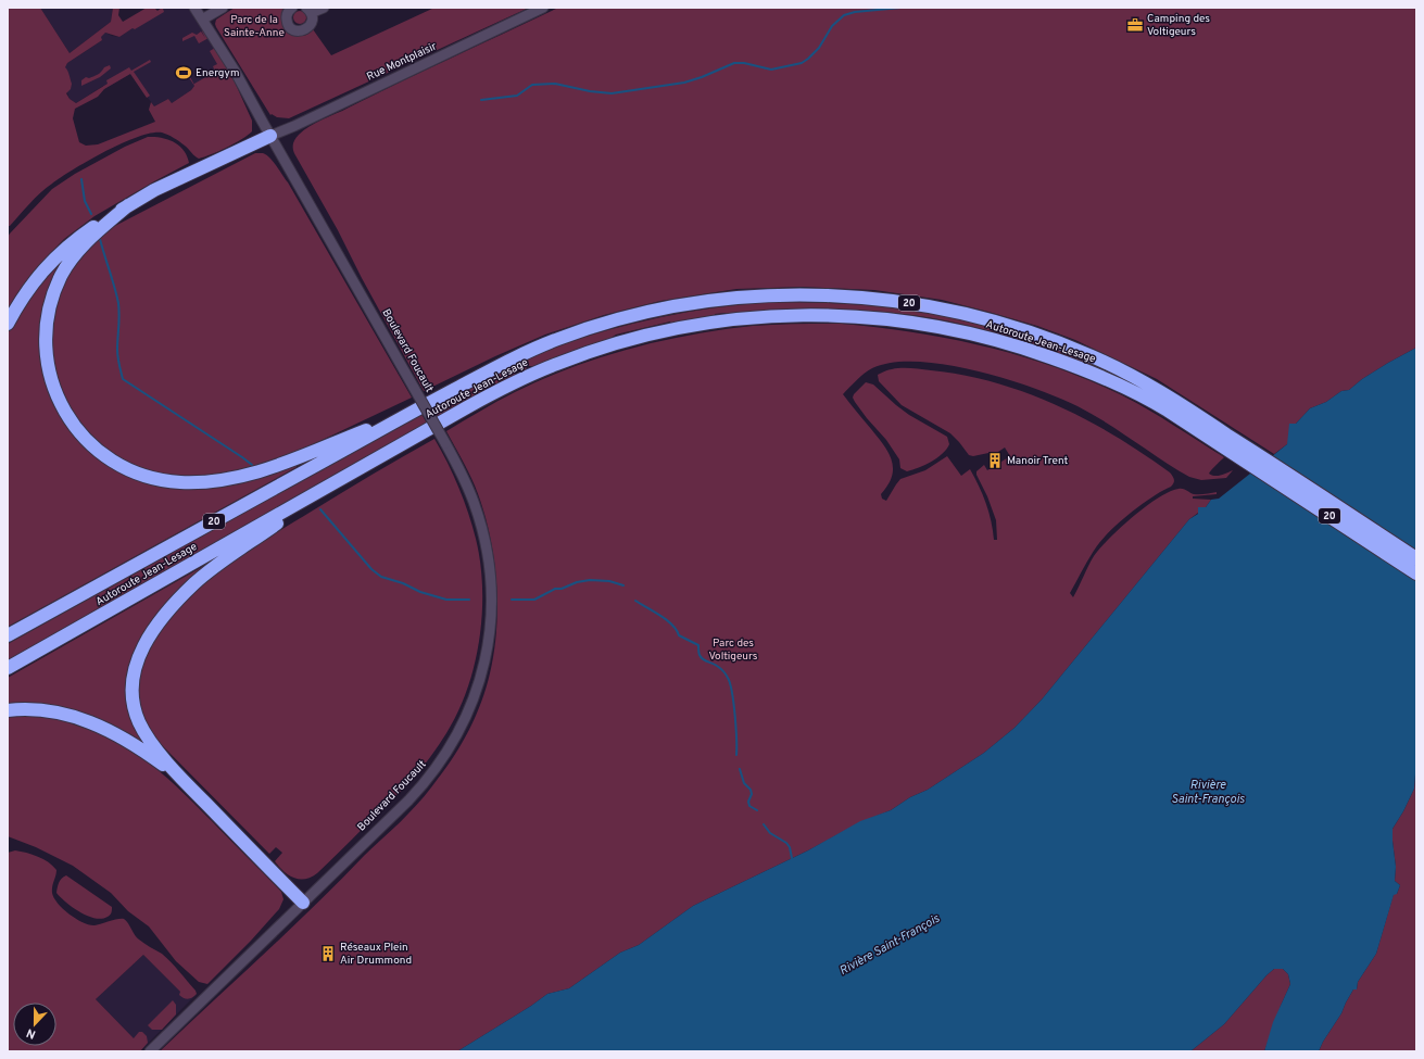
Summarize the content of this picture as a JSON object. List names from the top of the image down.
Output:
{
  "streets": {
    "highway": ["20", "Autoroute Jean-Lesage"],
    "street": ["Rue Montplaisir", "Boulevard Foucault"]
  },
  "crossings": [
    ["Rue Montplaisir", "Boulevard Foucault"]
  ],
  "water": ["Rivière Saint-François"],
  "parks": ["Parc de la Sainte-Anne", "Parc des Voltigeurs"],
  "places": {
    "office": ["Camping des Voltigeurs"],
    "sports": ["Energym"],
    "building": ["Manoir Trent", "Réseaux Plein Air Drummond"]
  },
  "north": "bottom"
}
